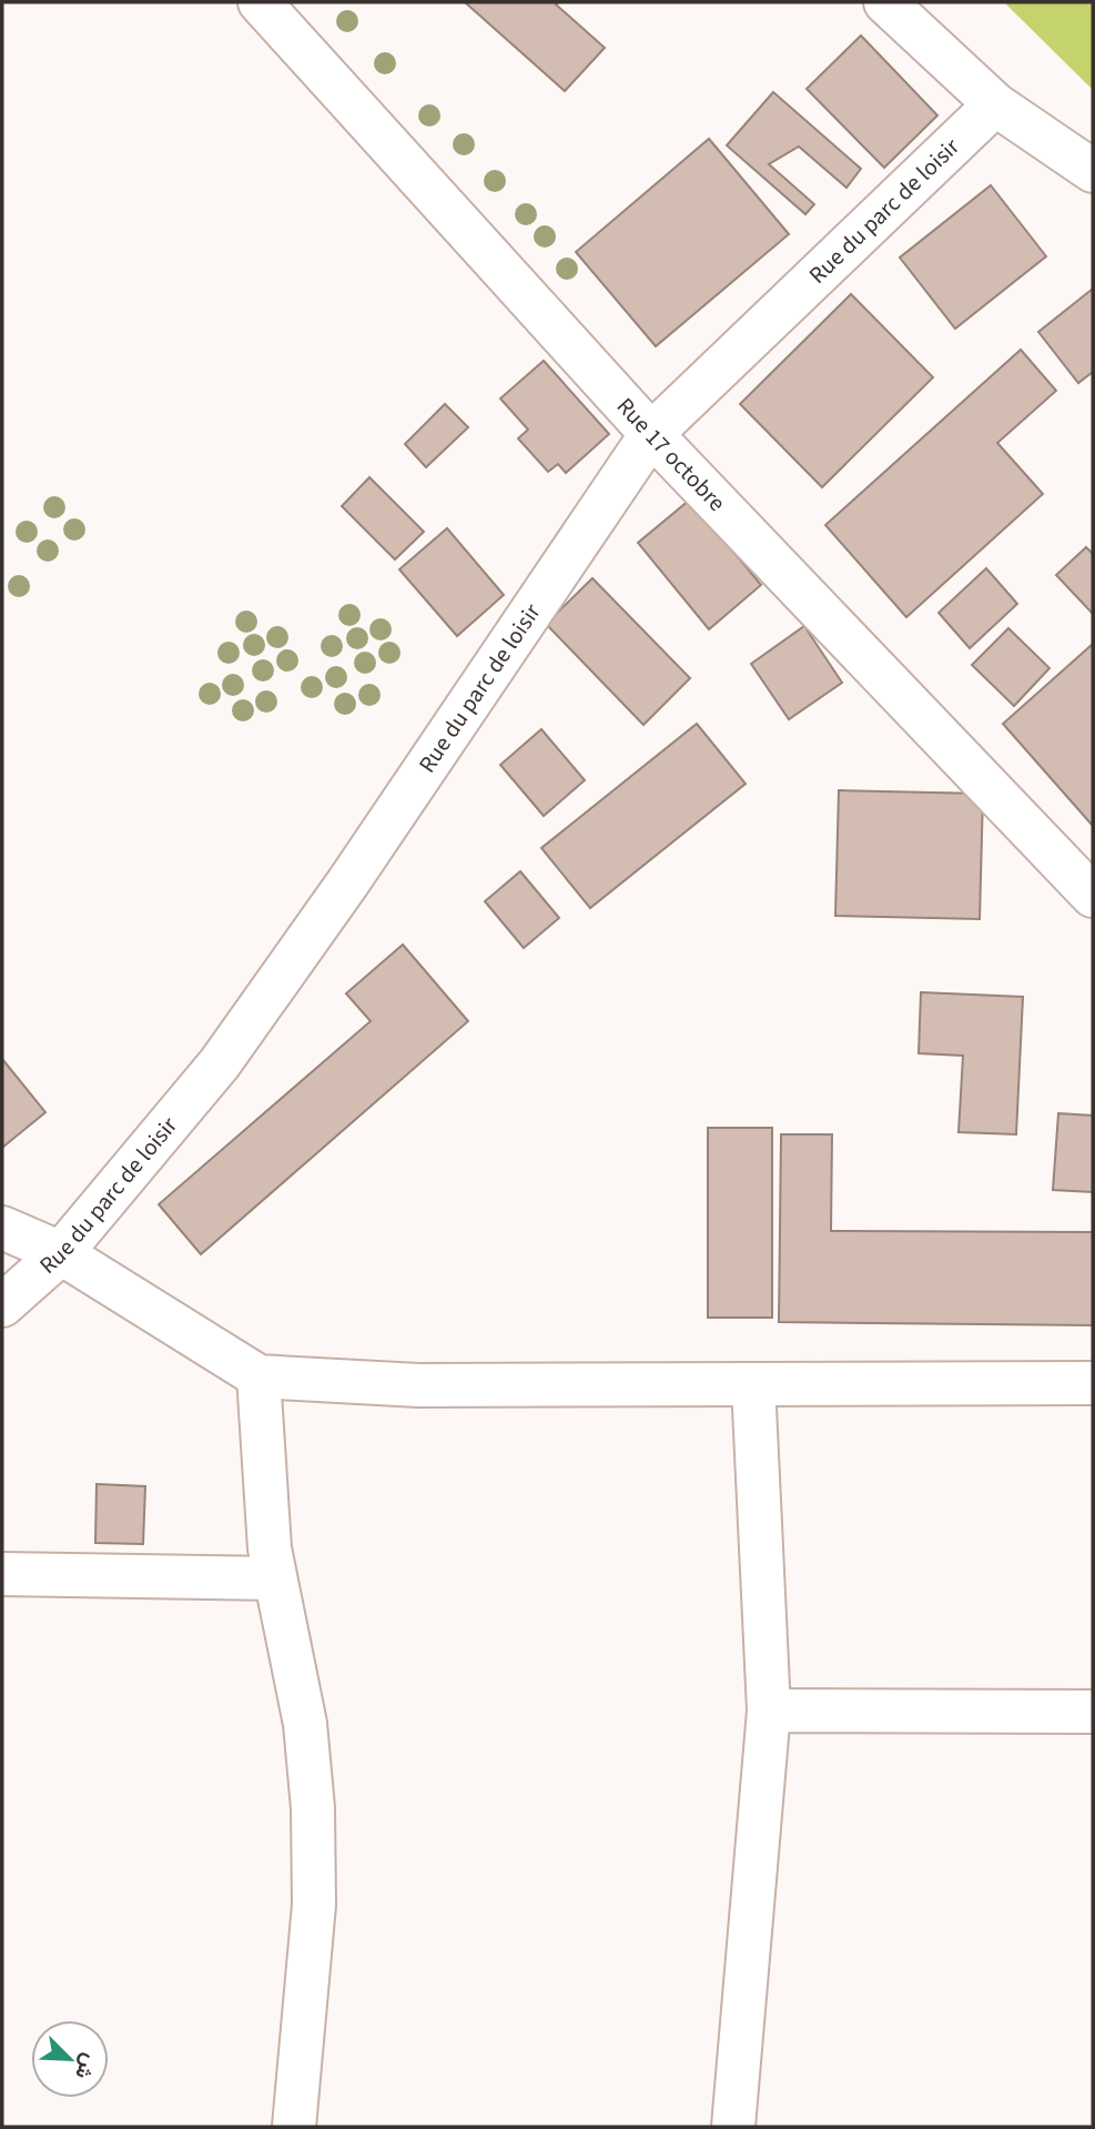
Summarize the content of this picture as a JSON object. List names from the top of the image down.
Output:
{
  "streets": {
    "street": ["Rue du parc de loisir", "Rue 17 octobre"]
  },
  "crossings": [
    ["Rue du parc de loisir", "Rue 17 octobre"]
  ],
  "north": "bottom right"
}
